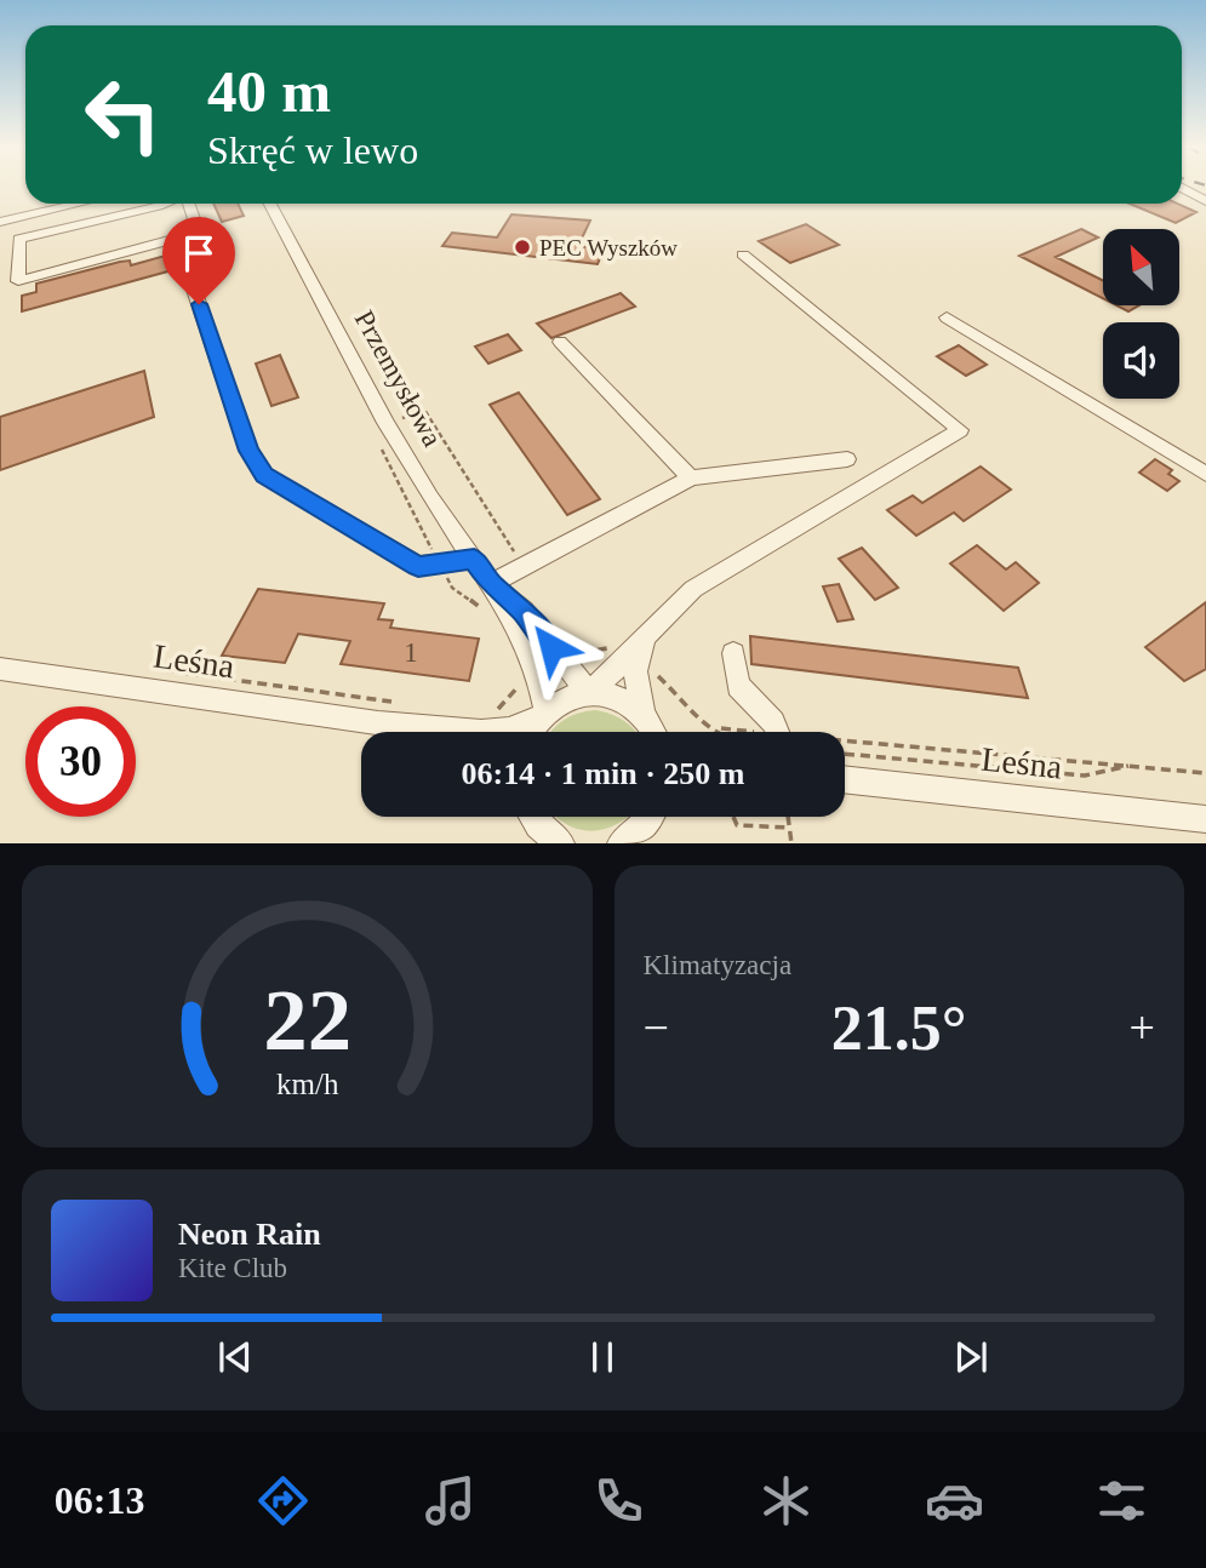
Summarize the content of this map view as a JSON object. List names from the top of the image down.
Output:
{
  "streets": {
    "street": ["Przemysłowa", "Leśna"]
  },
  "crossings": [
    ["Przemysłowa", "Leśna"]
  ],
  "places": ["PEC Wyszków"],
  "house_numbers": ["1"],
  "north": "top left",
  "page": {
    "turn": ["40 m", "Skręć w lewo"],
    "limit": "30",
    "trip": "06:14 · 1 min · 250 m",
    "tile": "Klimatyzacja",
    "heat": ["−", "21.5°", "+"],
    "song": ["Neon Rain", "Kite Club"],
    "tabs": "06:13",
    "gauge": ["22", "km/h"]
  }
}
